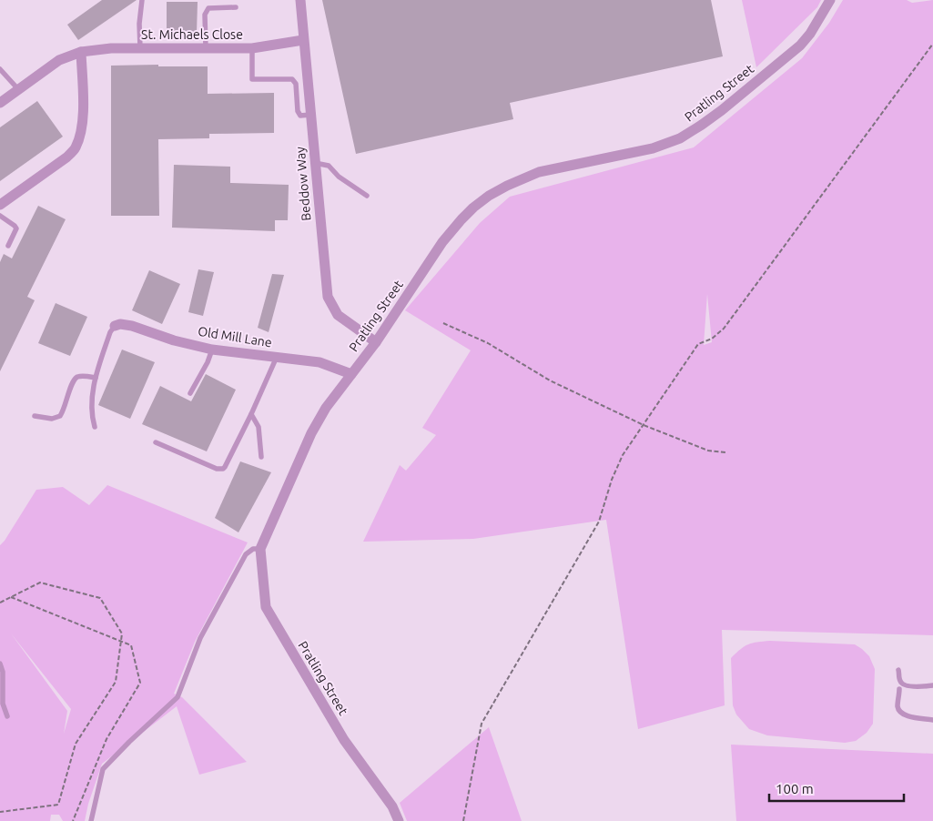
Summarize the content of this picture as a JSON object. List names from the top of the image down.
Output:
{
  "streets": {
    "street": [
      "St. Michaels Close",
      "Pratling Street",
      "Beddow Way",
      "Old Mill Lane"
    ]
  },
  "crossings": [
    ["St. Michaels Close", "Beddow Way"],
    ["Pratling Street", "Beddow Way"],
    ["Pratling Street", "Old Mill Lane"]
  ],
  "scale_bar": "100 m"
}
